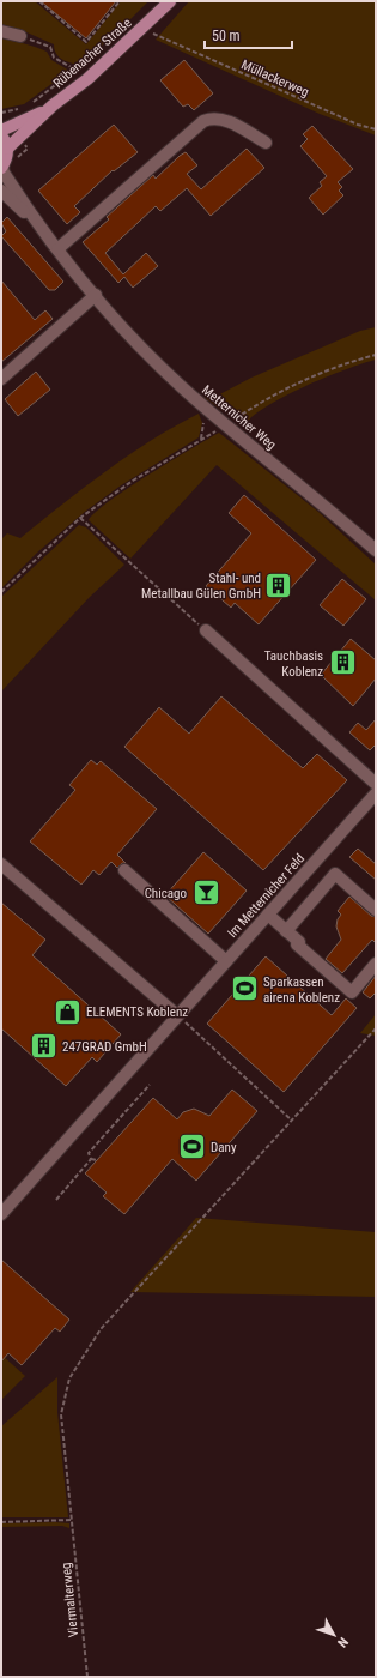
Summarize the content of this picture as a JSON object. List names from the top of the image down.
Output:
{
  "streets": {
    "main road": ["Rübenacher Straße"],
    "street": ["Metternicher Weg", "Im Metternicher Feld"],
    "path": ["Müllackerweg", "Viermalterweg"]
  },
  "crossings": [
    ["Rübenacher Straße", "Müllackerweg"]
  ],
  "places": {
    "building": ["Stahl- und Metallbau Gülen GmbH", "Tauchbasis Koblenz", "247GRAD GmbH"],
    "bar": ["Chicago"],
    "sports": ["Sparkassen airena Koblenz", "Dany"],
    "shop": ["ELEMENTS Koblenz"]
  },
  "scale_bar": "50 m",
  "north": "bottom right"
}
